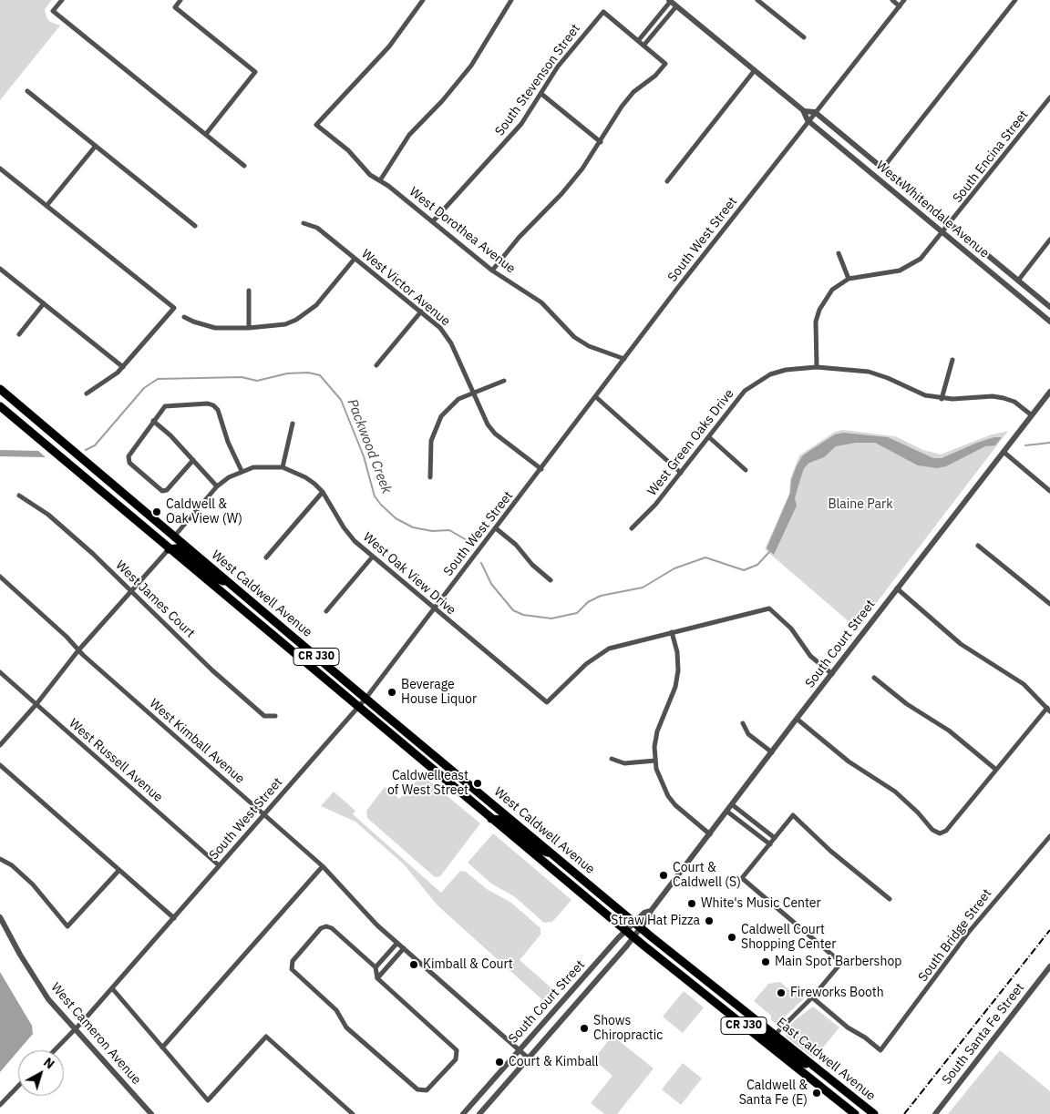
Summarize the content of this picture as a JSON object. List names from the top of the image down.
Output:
{
  "streets": {
    "main road": ["West Caldwell Avenue", "CR J30", "East Caldwell Avenue"],
    "street": [
      "South Stevenson Street",
      "South Encina Street",
      "West Whitendale Avenue",
      "West Dorothea Avenue",
      "South West Street",
      "West Victor Avenue",
      "West Green Oaks Drive",
      "West Oak View Drive",
      "West James Court",
      "South Court Street",
      "West Kimball Avenue",
      "West Russell Avenue",
      "South Bridge Street",
      "West Cameron Avenue",
      "South Santa Fe Street"
    ]
  },
  "crossings": [
    ["South Stevenson Street", "West Dorothea Avenue"],
    ["South Encina Street", "West Whitendale Avenue"],
    ["South Encina Street", "West Green Oaks Drive"],
    ["West Whitendale Avenue", "South West Street"],
    ["West Dorothea Avenue", "South West Street"],
    ["South West Street", "West Victor Avenue"],
    ["South West Street", "West Oak View Drive"],
    ["South West Street", "West Caldwell Avenue"],
    ["South West Street", "West Kimball Avenue"],
    ["South West Street", "West Russell Avenue"],
    ["South West Street", "West Cameron Avenue"],
    ["West Green Oaks Drive", "South Court Street"],
    ["West Oak View Drive", "West Caldwell Avenue"],
    ["West Caldwell Avenue", "South Court Street"],
    ["West Caldwell Avenue", "East Caldwell Avenue"],
    ["South Court Street", "West Kimball Avenue"],
    ["South Court Street", "East Caldwell Avenue"]
  ],
  "water": ["Packwood Creek"],
  "parks": ["Blaine Park"],
  "places": [
    "Caldwell & Oak View (W)",
    "Beverage House Liquor",
    "Caldwell east of West Street",
    "Court & Caldwell (S)",
    "White's Music Center",
    "Straw Hat Pizza",
    "Caldwell Court Shopping Center",
    "Main Spot Barbershop",
    "Kimball & Court",
    "Fireworks Booth",
    "Shows Chiropractic",
    "Court & Kimball",
    "Caldwell & Santa Fe (E)"
  ],
  "north": "top right"
}
